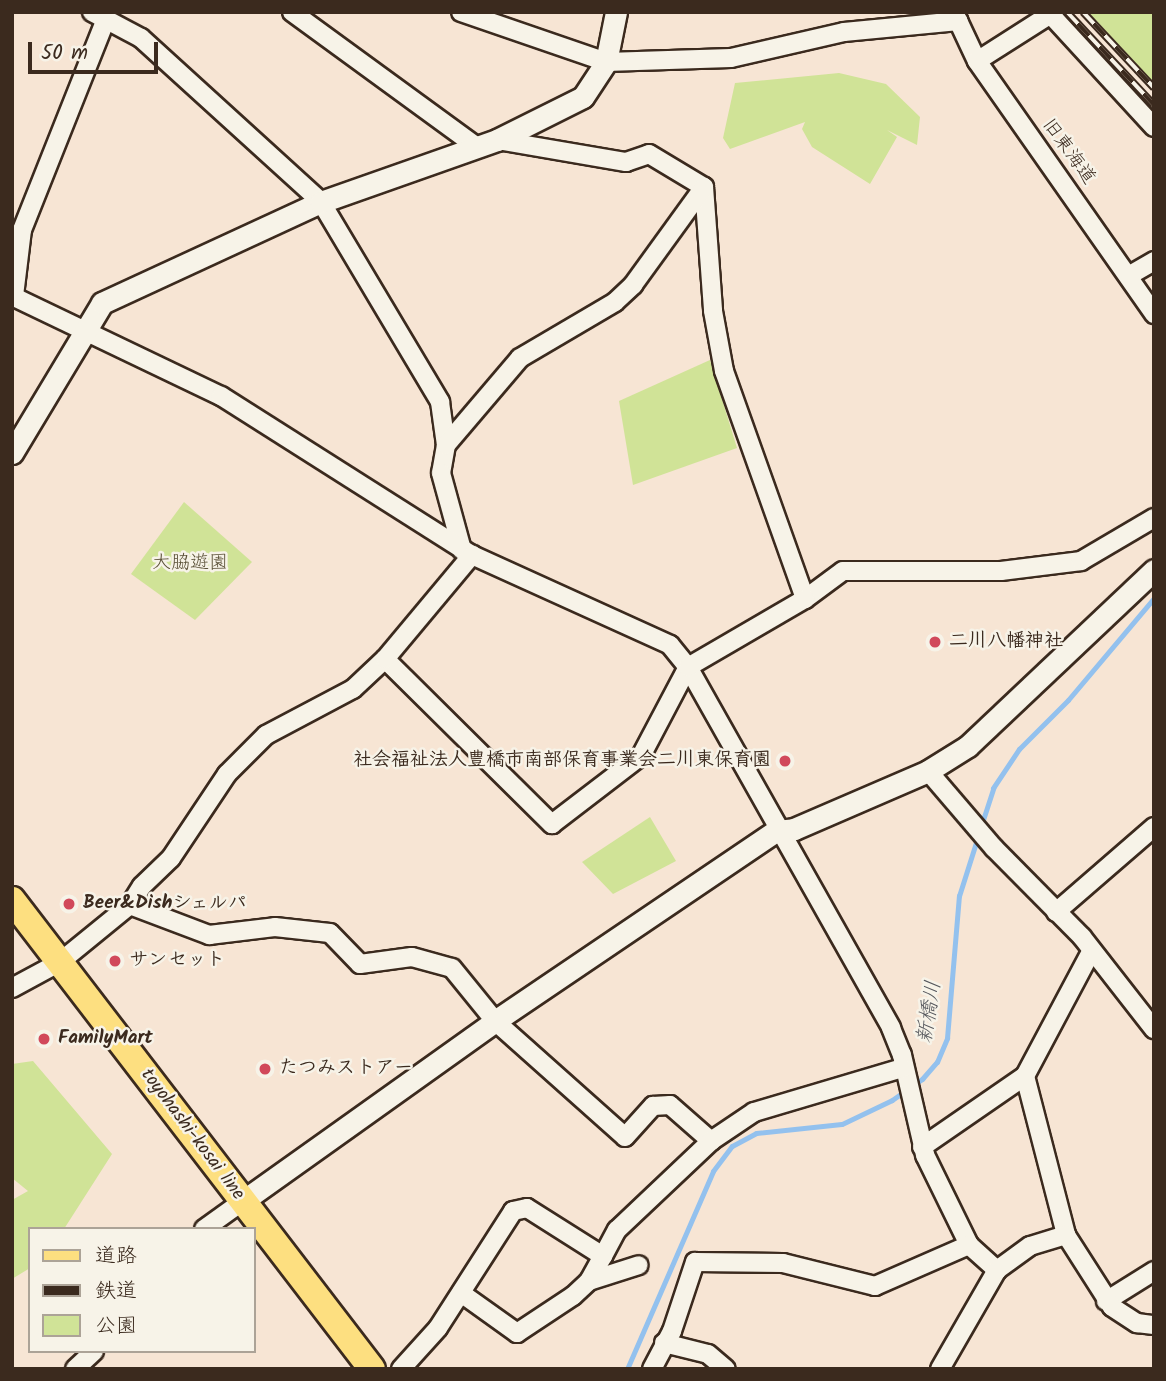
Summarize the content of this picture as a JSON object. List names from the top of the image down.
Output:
{
  "streets": {
    "main road": ["toyohashi-kosai line"],
    "street": ["旧東海道"]
  },
  "water": ["新橋川"],
  "parks": ["大脇遊園"],
  "places": [
    "二川八幡神社",
    "社会福祉法人豊橋市南部保育事業会二川東保育園",
    "Beer&Dishシェルパ",
    "サンセット",
    "FamilyMart",
    "たつみストアー"
  ],
  "legend": ["道路", "鉄道", "公園"],
  "scale_bar": "50 m"
}
